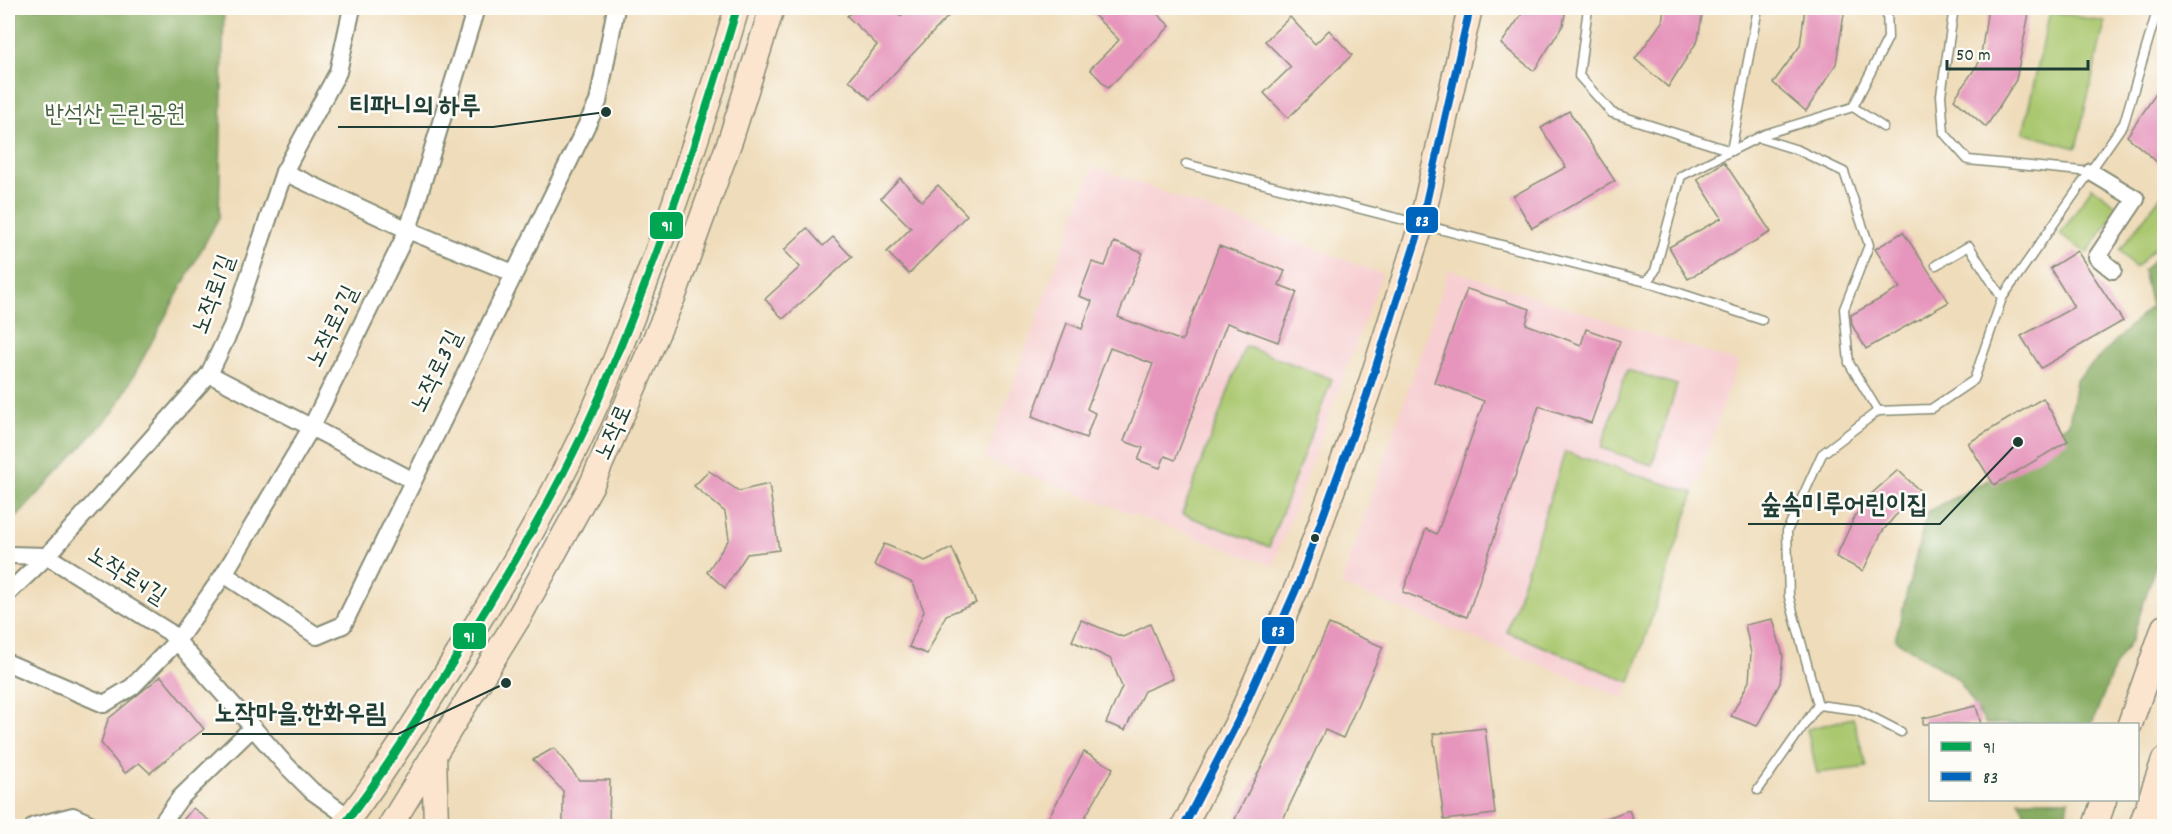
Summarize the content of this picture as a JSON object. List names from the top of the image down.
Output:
{
  "streets": {
    "street": [
      "노작로1길",
      "노작로2길",
      "노작로3길",
      "노작로",
      "노작로4길"
    ]
  },
  "crossings": [
    ["노작로1길", "노작로4길"],
    ["노작로2길", "노작로3길"],
    ["노작로2길", "노작로4길"],
    ["노작로", "노작로4길"]
  ],
  "parks": ["반석산 근린공원"],
  "places": ["티파니의 하루", "숲속미루어린이집", "노작마을.한화우림"],
  "lines": ["transit line 91", "transit line 83"],
  "legend": ["91", "83"],
  "scale_bar": "50 m"
}
